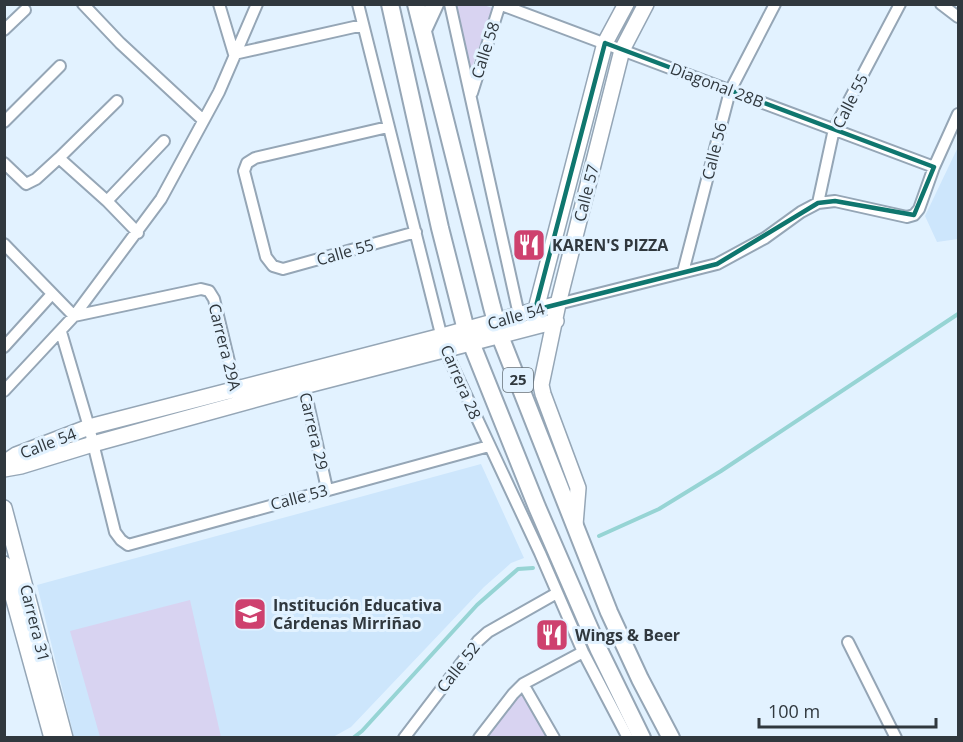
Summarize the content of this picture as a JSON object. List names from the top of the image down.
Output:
{
  "streets": {
    "main road": ["25", "Carrera 28"],
    "street": [
      "Calle 58",
      "Diagonal 28B",
      "Calle 55",
      "Calle 56",
      "Calle 57",
      "Calle 54",
      "Carrera 29A",
      "Carrera 29",
      "Calle 53",
      "Carrera 31",
      "Calle 52"
    ]
  },
  "crossings": [
    ["Calle 58", "Diagonal 28B"],
    ["Diagonal 28B", "Calle 55"],
    ["Diagonal 28B", "Calle 56"],
    ["Diagonal 28B", "Calle 57"],
    ["Calle 55", "Calle 54"],
    ["Calle 55", "Carrera 28"],
    ["Calle 56", "Calle 54"],
    ["Calle 57", "Calle 54"],
    ["Calle 57", "25"],
    ["Calle 54", "Carrera 29A"],
    ["Calle 54", "25"],
    ["Calle 54", "Carrera 28"],
    ["Calle 54", "Carrera 29"],
    ["Calle 54", "Calle 53"],
    ["Carrera 28", "Calle 53"],
    ["Carrera 28", "Calle 52"],
    ["Carrera 29", "Calle 53"]
  ],
  "places": {
    "restaurant": ["KAREN'S PIZZA", "Wings & Beer"],
    "school or university": ["Institución Educativa Cárdenas Mirriñao"]
  },
  "scale_bar": "100 m"
}
